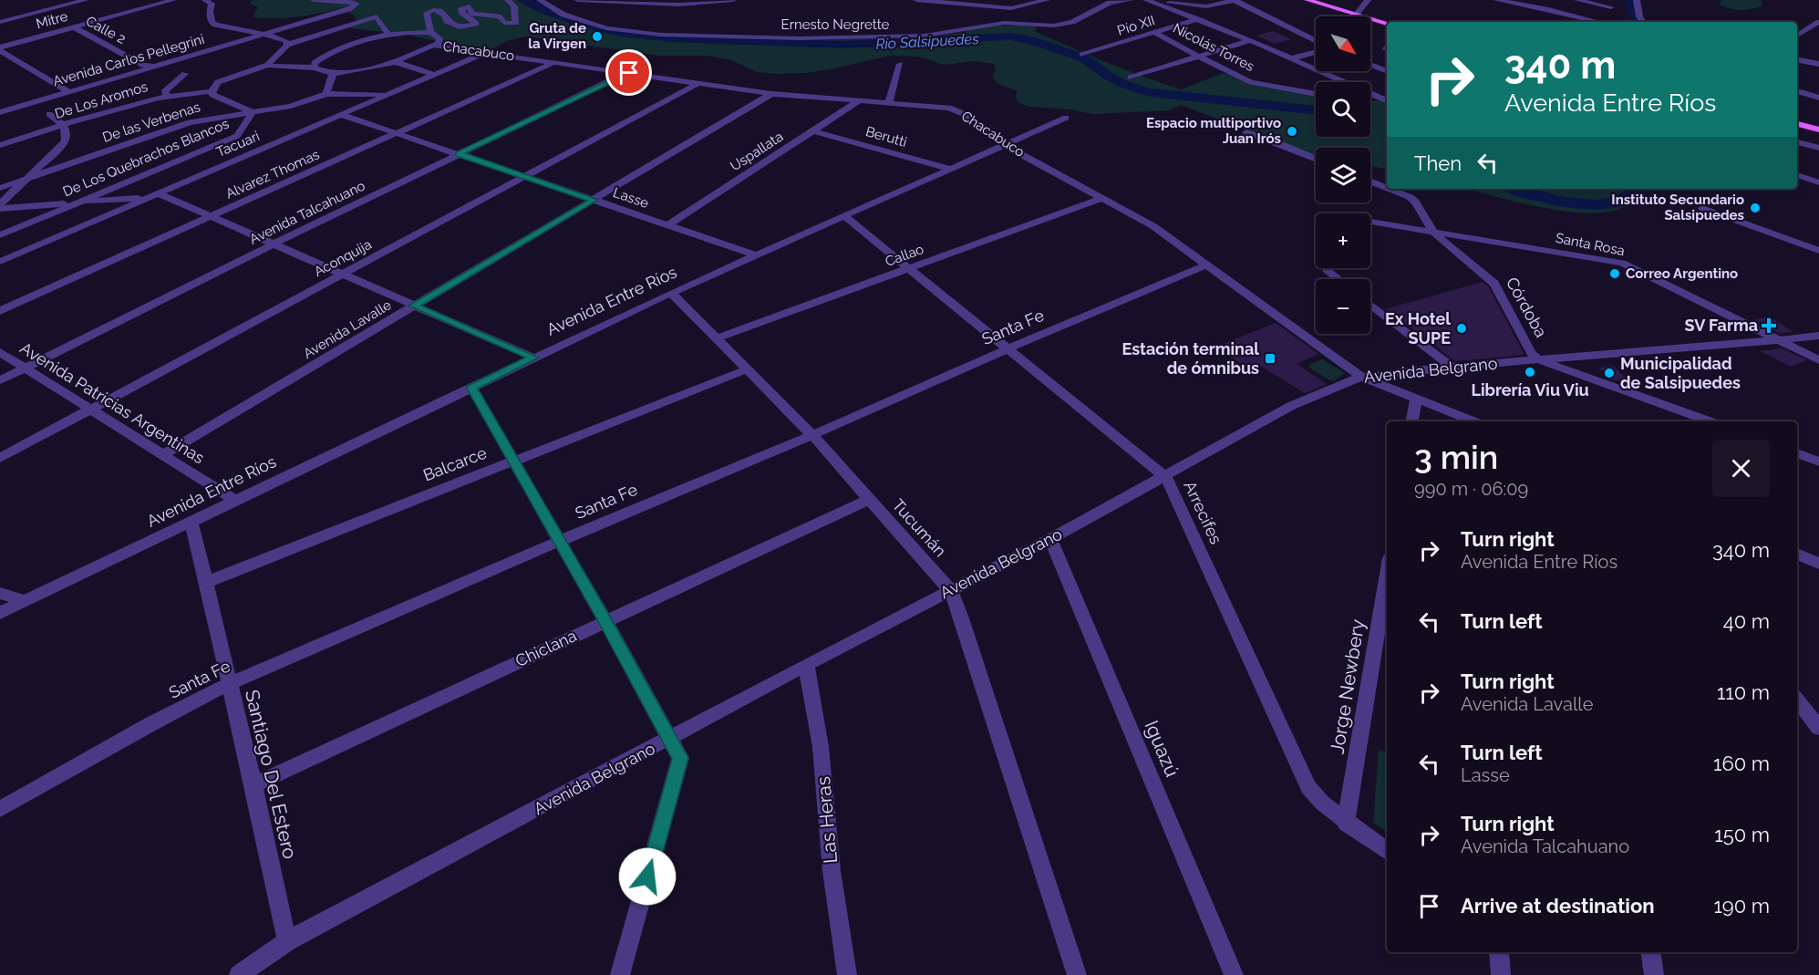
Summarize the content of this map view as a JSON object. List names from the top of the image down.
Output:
{
  "streets": {
    "street": [
      "Mitre",
      "Ernesto Negrette",
      "Pío XII",
      "Calle 2",
      "Nicolás Torres",
      "Chacabuco",
      "Avenida Carlos Pellegrini",
      "De Los Aromos",
      "De las Verbenas",
      "Berutti",
      "Tacuari",
      "Uspallata",
      "De Los Quebrachos Blancos",
      "Alvarez Thomas",
      "Lasse",
      "Avenida Talcahuano",
      "Santa Rosa",
      "Callao",
      "Aconquija",
      "Avenida Entre Ríos",
      "Córdoba",
      "Santa Fe",
      "Avenida Lavalle",
      "Avenida Belgrano",
      "Avenida Patricias Argentinas",
      "Balcarce",
      "Arrecifes",
      "Tucumán",
      "Chiclana",
      "Jorge Newbery",
      "Iguazú",
      "Santiago Del Estero",
      "Las Heras"
    ]
  },
  "crossings": [
    ["Mitre", "Calle 2"],
    ["Pío XII", "Nicolás Torres"],
    ["Calle 2", "Avenida Carlos Pellegrini"],
    ["Chacabuco", "Tacuari"],
    ["Chacabuco", "Uspallata"],
    ["Chacabuco", "Alvarez Thomas"],
    ["Chacabuco", "Avenida Talcahuano"],
    ["Chacabuco", "Callao"],
    ["Chacabuco", "Aconquija"],
    ["Chacabuco", "Avenida Entre Ríos"],
    ["Chacabuco", "Santa Fe"],
    ["Chacabuco", "Avenida Lavalle"],
    ["Chacabuco", "Avenida Belgrano"],
    ["De Los Aromos", "De Los Quebrachos Blancos"],
    ["De las Verbenas", "De Los Quebrachos Blancos"],
    ["Berutti", "Uspallata"],
    ["Berutti", "Avenida Entre Ríos"],
    ["Tacuari", "Lasse"],
    ["Uspallata", "Lasse"],
    ["Alvarez Thomas", "Lasse"],
    ["Lasse", "Avenida Talcahuano"],
    ["Lasse", "Aconquija"],
    ["Lasse", "Avenida Entre Ríos"],
    ["Lasse", "Avenida Lavalle"],
    ["Avenida Talcahuano", "Avenida Patricias Argentinas"],
    ["Santa Rosa", "Córdoba"],
    ["Santa Rosa", "Avenida Belgrano"],
    ["Callao", "Arrecifes"],
    ["Callao", "Tucumán"],
    ["Aconquija", "Avenida Patricias Argentinas"],
    ["Avenida Entre Ríos", "Avenida Patricias Argentinas"],
    ["Avenida Entre Ríos", "Arrecifes"],
    ["Avenida Entre Ríos", "Tucumán"],
    ["Avenida Entre Ríos", "Santiago Del Estero"],
    ["Córdoba", "Avenida Belgrano"],
    ["Santa Fe", "Arrecifes"],
    ["Santa Fe", "Tucumán"],
    ["Santa Fe", "Santiago Del Estero"],
    ["Avenida Lavalle", "Avenida Patricias Argentinas"],
    ["Avenida Belgrano", "Arrecifes"],
    ["Avenida Belgrano", "Tucumán"],
    ["Avenida Belgrano", "Iguazú"],
    ["Avenida Belgrano", "Santiago Del Estero"],
    ["Avenida Belgrano", "Las Heras"],
    ["Balcarce", "Tucumán"],
    ["Balcarce", "Santiago Del Estero"],
    ["Arrecifes", "Jorge Newbery"],
    ["Tucumán", "Chiclana"],
    ["Chiclana", "Santiago Del Estero"]
  ],
  "water": ["Río Salsipuedes"],
  "places": {
    "other": [
      "Gruta de la Virgen",
      "Espacio multiportivo Juan Irós",
      "Instituto Secundario Salsipuedes",
      "Correo Argentino",
      "Ex Hotel SUPE",
      "Librería Viu Viu",
      "Municipalidad de Salsipuedes"
    ],
    "health": ["SV Farma"],
    "transit": ["Estación terminal de ómnibus"]
  },
  "north": "bottom right",
  "page": {
    "map_buttons": ["+", "−"],
    "turn": ["340 m", "Avenida Entre Ríos"],
    "then": "Then",
    "heading": ["3 min", "990 m · 06:09"],
    "list": [
      {
        "name": "Turn right",
        "note": "Avenida Entre Ríos",
        "value": "340 m"
      },
      {
        "name": "Turn left",
        "value": "40 m"
      },
      {
        "name": "Turn right",
        "note": "Avenida Lavalle",
        "value": "110 m"
      },
      {
        "name": "Turn left",
        "note": "Lasse",
        "value": "160 m"
      },
      {
        "name": "Turn right",
        "note": "Avenida Talcahuano",
        "value": "150 m"
      },
      {
        "name": "Arrive at destination",
        "value": "190 m"
      }
    ]
  }
}
